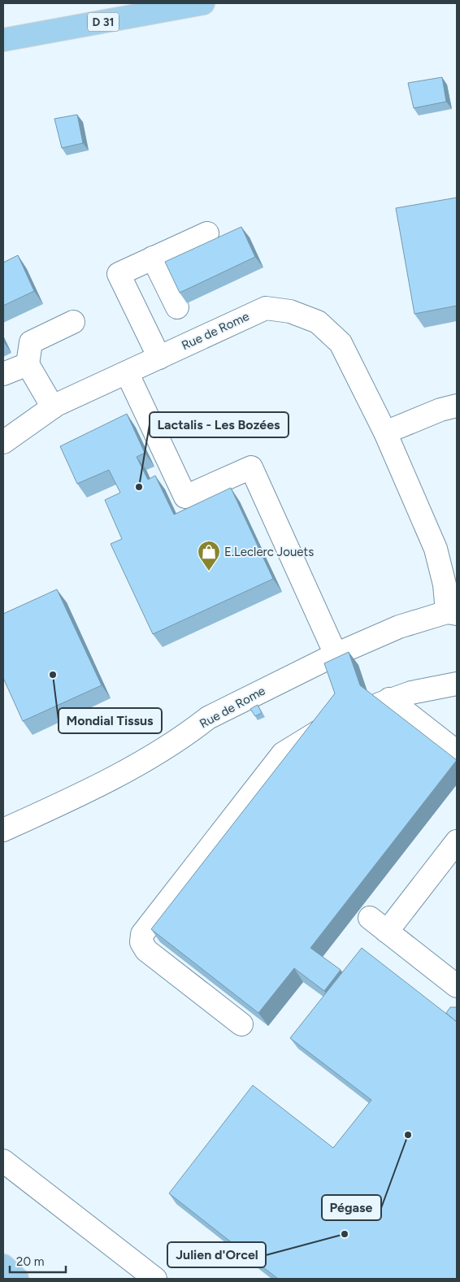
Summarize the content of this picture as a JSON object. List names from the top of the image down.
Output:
{
  "streets": {
    "main road": ["D 31"],
    "street": ["Rue de Rome"]
  },
  "places": {
    "other": [
      "Lactalis - Les Bozées",
      "Mondial Tissus",
      "Pégase",
      "Julien d'Orcel"
    ],
    "shop": ["E.Leclerc Jouets"]
  },
  "scale_bar": "20 m"
}
